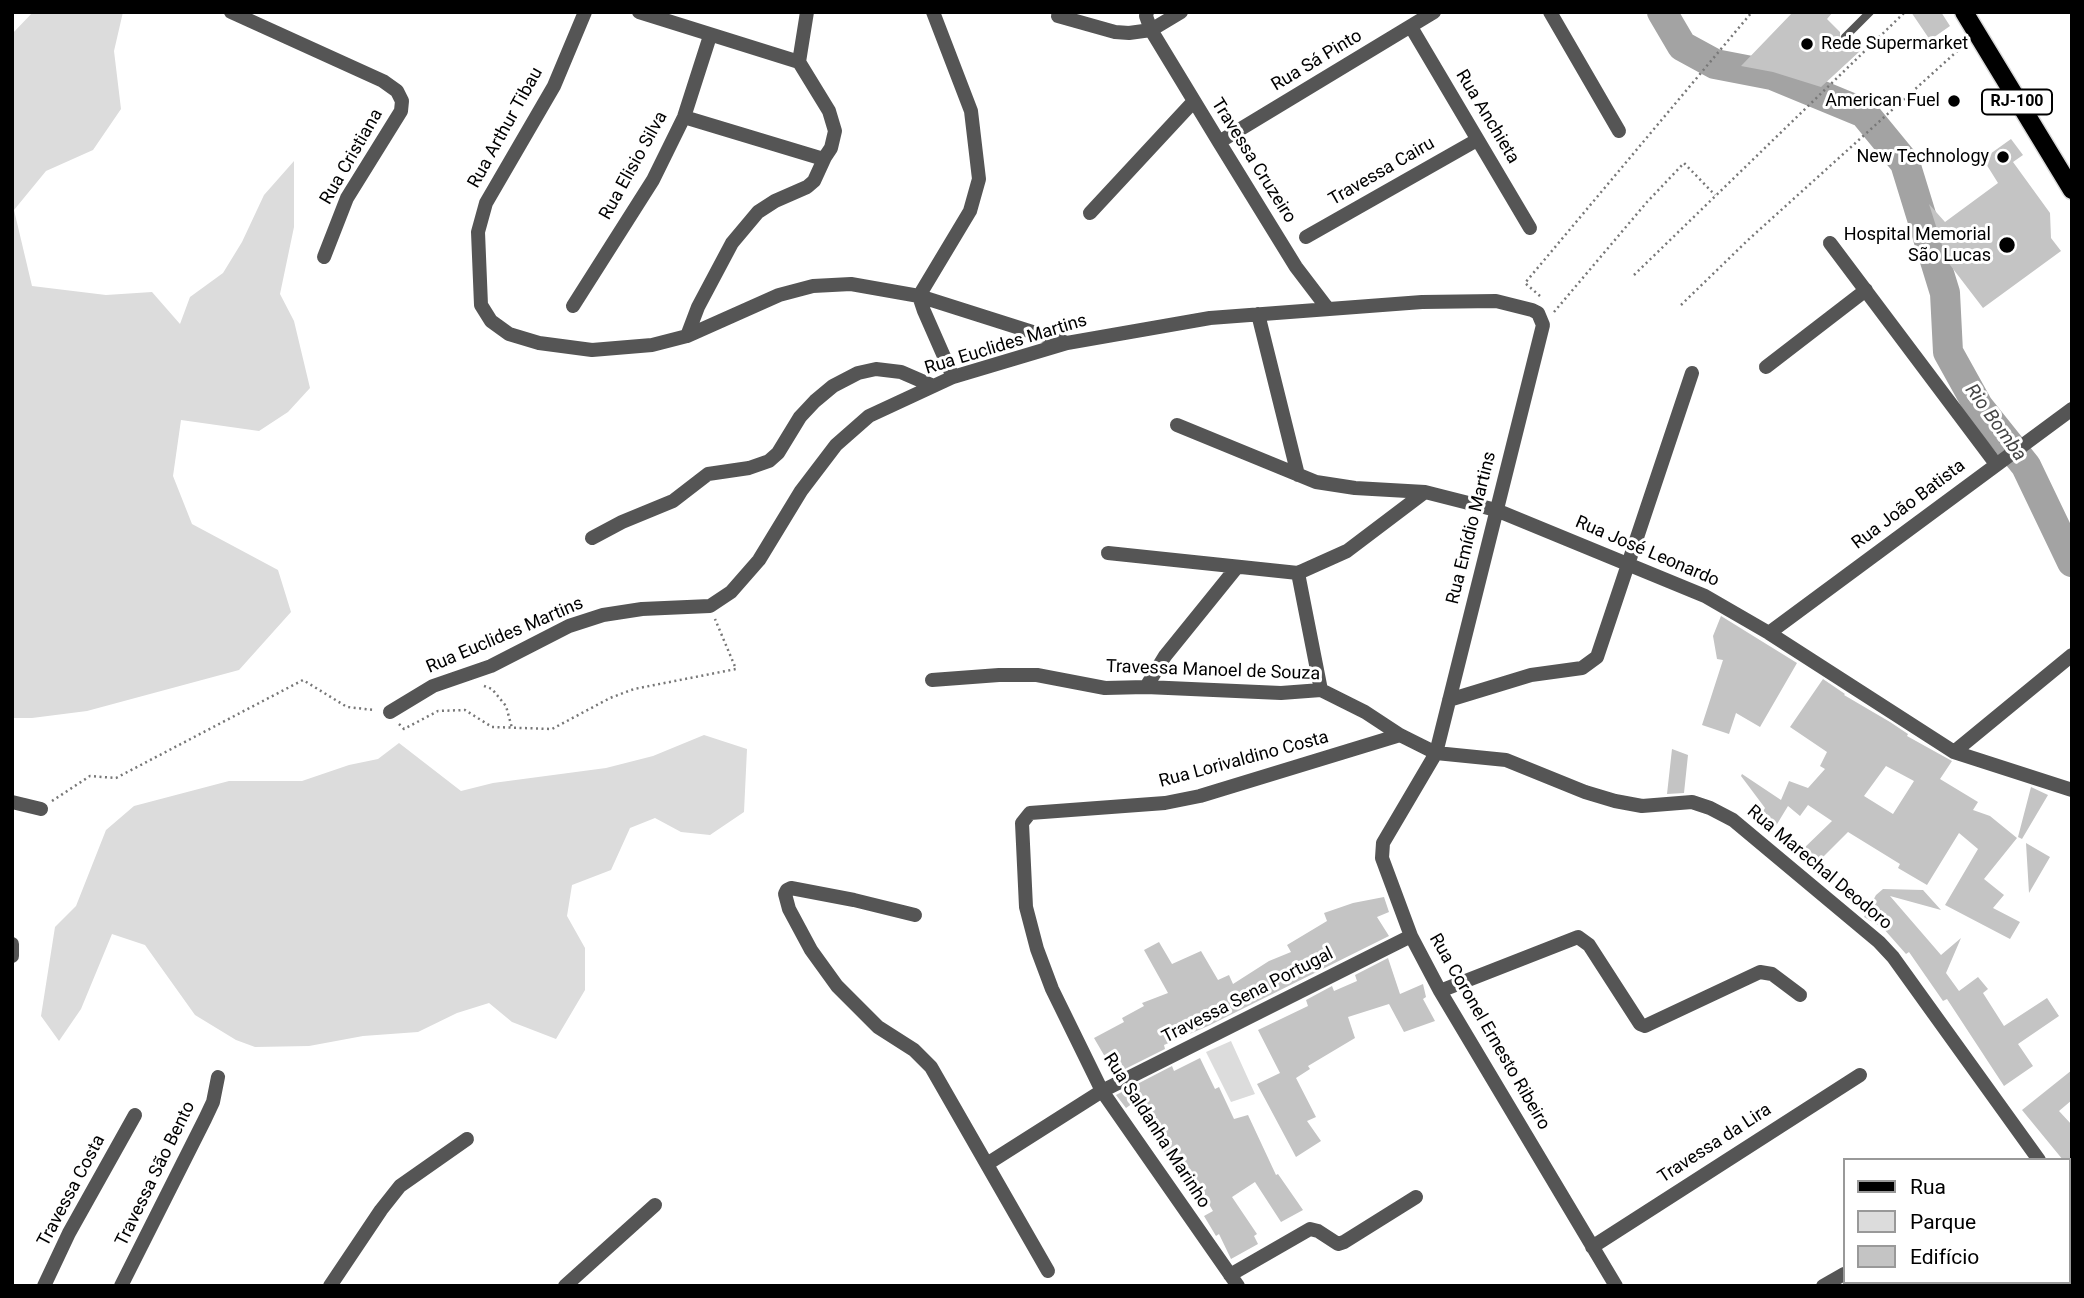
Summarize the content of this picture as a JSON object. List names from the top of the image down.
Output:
{
  "streets": {
    "main road": ["RJ-100"],
    "street": [
      "Rua Sá Pinto",
      "Rua Anchieta",
      "Rua Arthur Tibau",
      "Rua Cristiana",
      "Travessa Cruzeiro",
      "Rua Elisio Silva",
      "Travessa Cairu",
      "Rua Euclides Martins",
      "Rua João Batista",
      "Rua Emídio Martins",
      "Rua José Leonardo",
      "Travessa Manoel de Souza",
      "Rua Lorivaldino Costa",
      "Rua Marechal Deodoro",
      "Travessa Sena Portugal",
      "Rua Coronel Ernesto Ribeiro",
      "Rua Saldanha Marinho",
      "Travessa da Lira",
      "Travessa São Bento",
      "Travessa Costa"
    ]
  },
  "crossings": [
    ["Rua Sá Pinto", "Rua Anchieta"],
    ["Rua Sá Pinto", "Travessa Cruzeiro"],
    ["Rua Anchieta", "Travessa Cairu"],
    ["Rua Arthur Tibau", "Rua Euclides Martins"],
    ["Travessa Cruzeiro", "Rua Euclides Martins"],
    ["Rua Euclides Martins", "Rua Emídio Martins"],
    ["Rua João Batista", "Rua José Leonardo"],
    ["Rua Emídio Martins", "Rua José Leonardo"],
    ["Rua Emídio Martins", "Travessa Manoel de Souza"],
    ["Rua Emídio Martins", "Rua Marechal Deodoro"],
    ["Rua Emídio Martins", "Rua Coronel Ernesto Ribeiro"],
    ["Travessa Manoel de Souza", "Rua Lorivaldino Costa"],
    ["Travessa Manoel de Souza", "Rua Marechal Deodoro"],
    ["Travessa Manoel de Souza", "Rua Coronel Ernesto Ribeiro"],
    ["Rua Lorivaldino Costa", "Rua Saldanha Marinho"],
    ["Rua Marechal Deodoro", "Rua Coronel Ernesto Ribeiro"],
    ["Travessa Sena Portugal", "Rua Coronel Ernesto Ribeiro"],
    ["Travessa Sena Portugal", "Rua Saldanha Marinho"],
    ["Rua Coronel Ernesto Ribeiro", "Travessa da Lira"]
  ],
  "water": ["Rio Bomba"],
  "places": [
    "Rede Supermarket",
    "American Fuel",
    "New Technology",
    "Hospital Memorial São Lucas"
  ],
  "legend": ["Rua", "Parque", "Edifício"]
}
